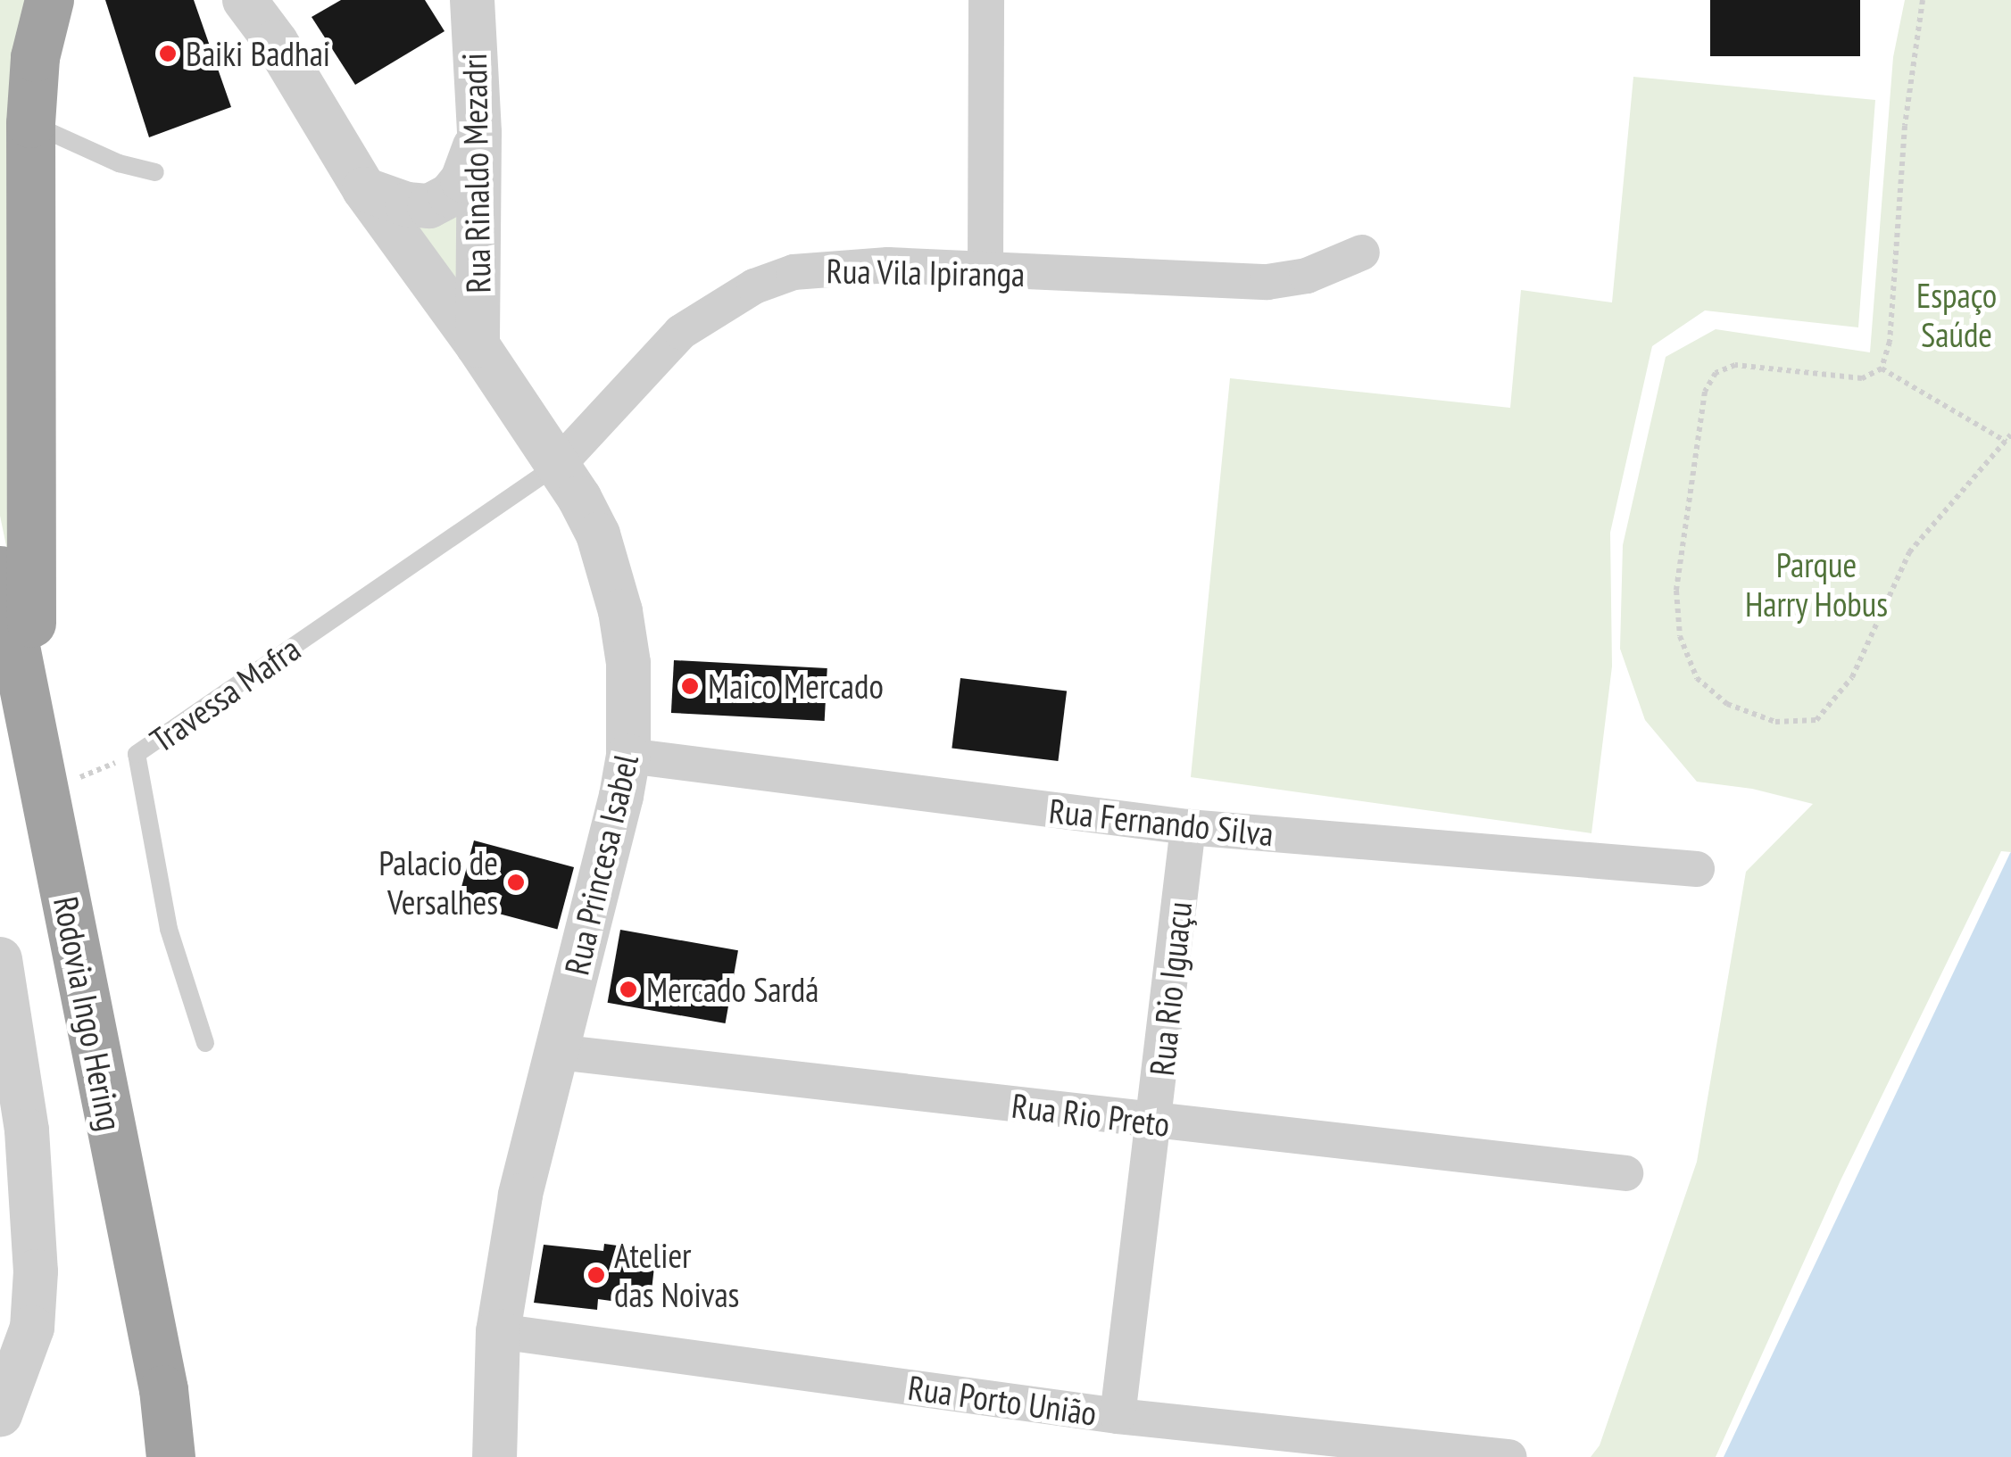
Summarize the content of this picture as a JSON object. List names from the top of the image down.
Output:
{
  "streets": {
    "highway": ["Rodovia Ingo Hering"],
    "street": [
      "Rua Rinaldo Mezadri",
      "Rua Vila Ipiranga",
      "Rua Fernando Silva",
      "Rua Princesa Isabel",
      "Rua Rio Iguaçu",
      "Rua Rio Preto",
      "Rua Porto União"
    ],
    "lane": ["Travessa Mafra"]
  },
  "crossings": [
    ["Rua Rinaldo Mezadri", "Rua Princesa Isabel"],
    ["Rua Vila Ipiranga", "Travessa Mafra"],
    ["Rua Vila Ipiranga", "Rua Princesa Isabel"],
    ["Travessa Mafra", "Rua Princesa Isabel"],
    ["Rua Fernando Silva", "Rua Princesa Isabel"],
    ["Rua Fernando Silva", "Rua Rio Iguaçu"],
    ["Rua Princesa Isabel", "Rua Rio Preto"],
    ["Rua Princesa Isabel", "Rua Porto União"],
    ["Rua Rio Iguaçu", "Rua Rio Preto"],
    ["Rua Rio Iguaçu", "Rua Porto União"]
  ],
  "parks": ["Espaço Saúde", "Parque Harry Hobus"],
  "places": [
    "Baiki Badhai",
    "Maico Mercado",
    "Palacio de Versalhes",
    "Mercado Sardá",
    "Atelier das Noivas"
  ]
}
